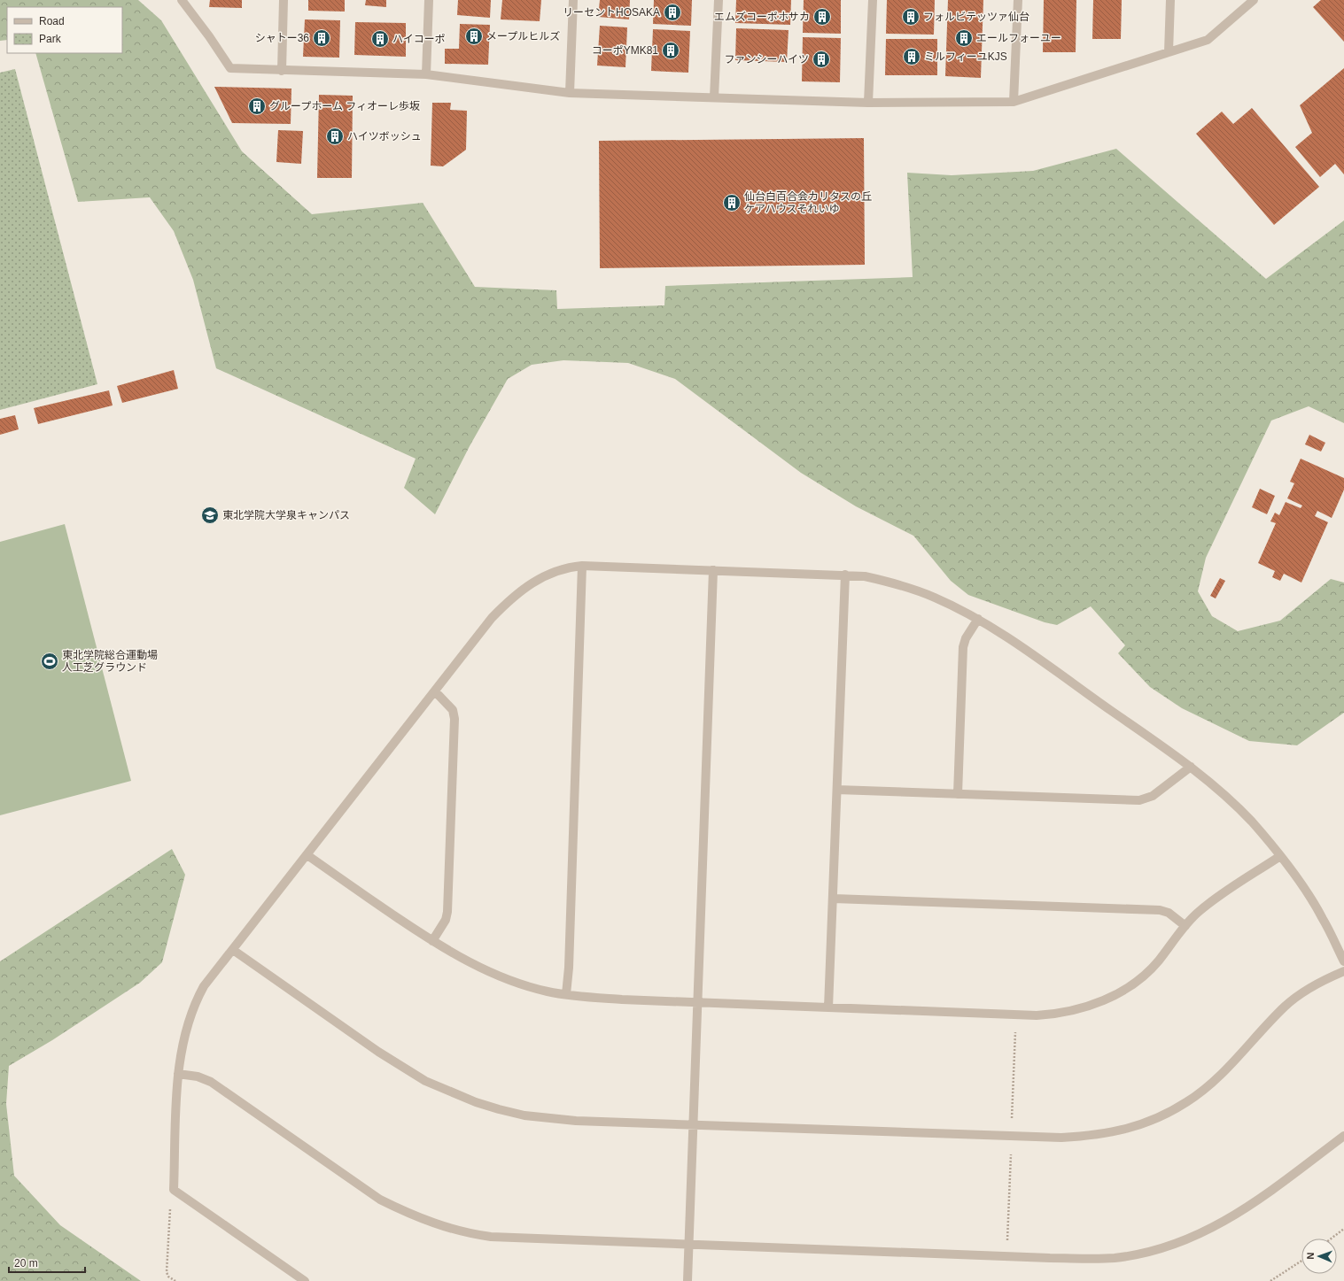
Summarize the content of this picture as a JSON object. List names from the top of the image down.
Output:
{
  "places": {
    "building": [
      "リーセントHOSAKA",
      "エムズコーポホサカ",
      "フォルビテッツァ仙台",
      "メープルヒルズ",
      "シャトー36",
      "エールフォーユー",
      "ハイコーポ",
      "コーポYMK81",
      "ミルフィーユKJS",
      "ファンシーハイツ",
      "グループホーム フィオーレ歩坂",
      "ハイツボッシュ",
      "仙台白百合会カリタスの丘 ケアハウスそれいゆ"
    ],
    "school or university": ["東北学院大学泉キャンパス"],
    "sports": ["東北学院総合運動場 人工芝グラウンド"]
  },
  "legend": ["Road", "Park"],
  "scale_bar": "20 m",
  "north": "left"
}
